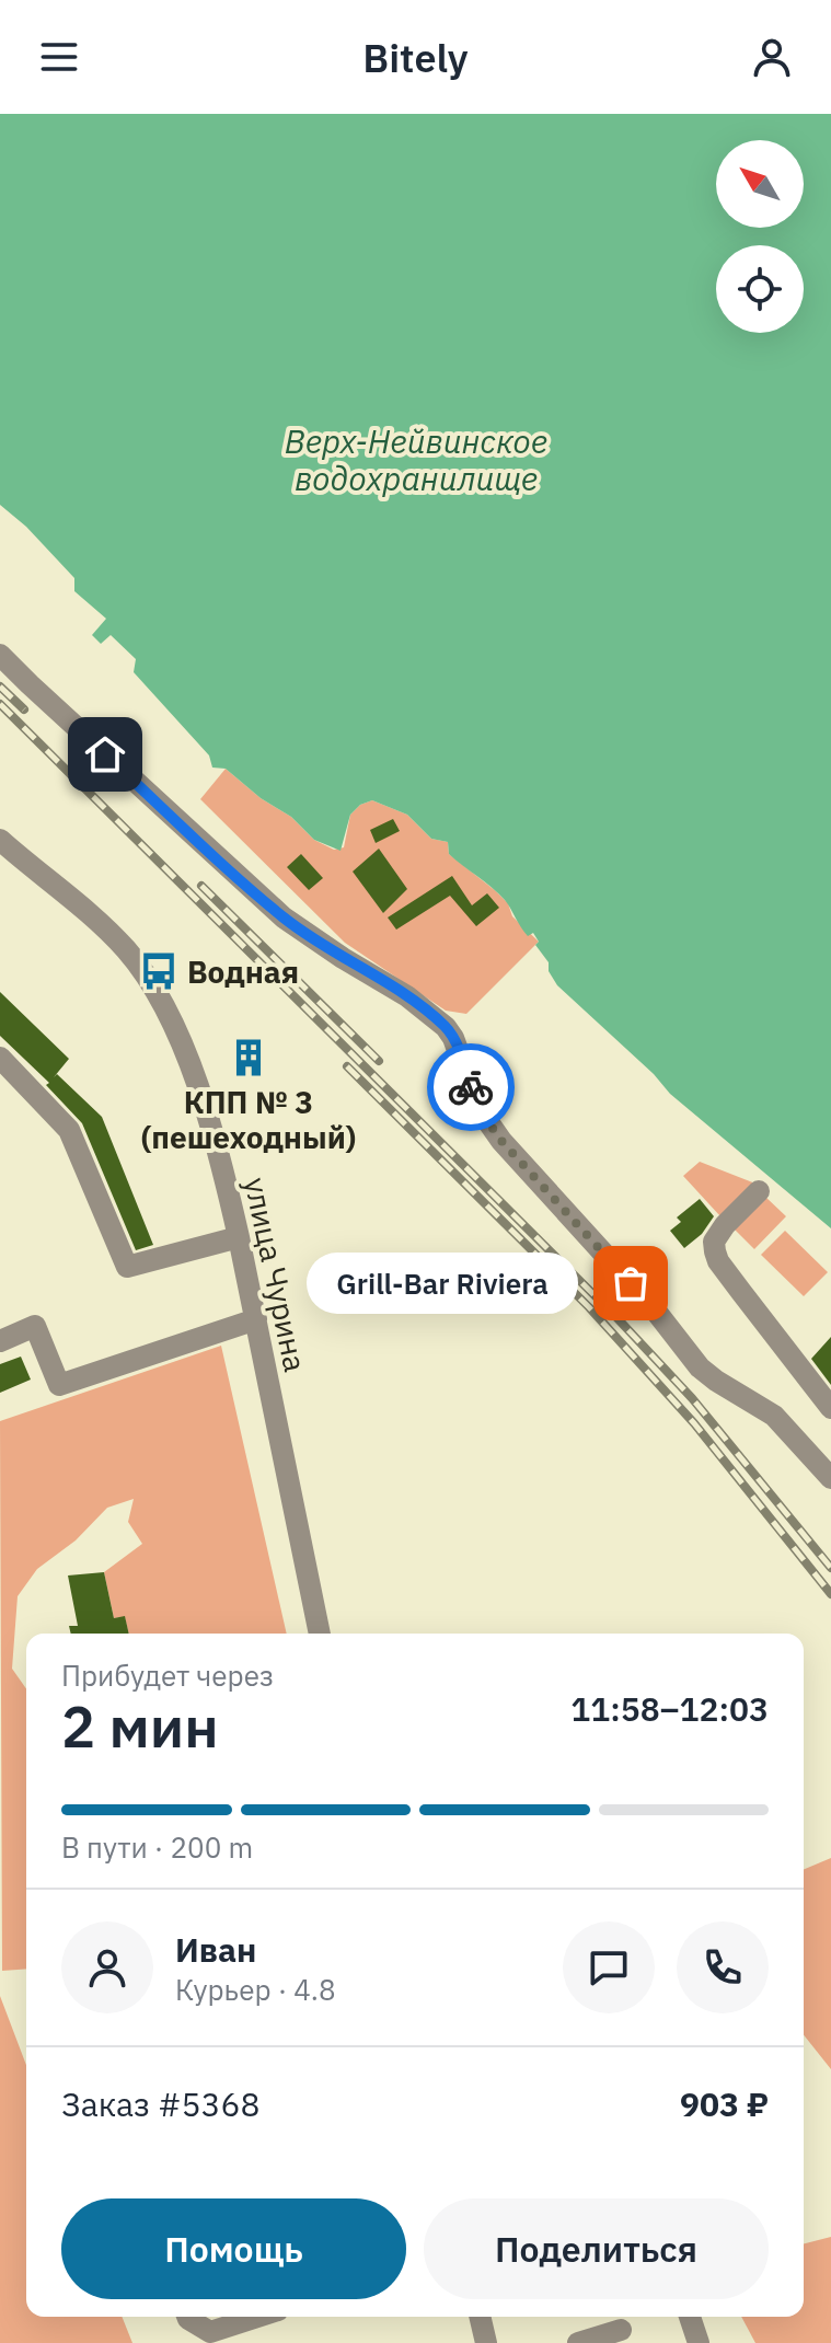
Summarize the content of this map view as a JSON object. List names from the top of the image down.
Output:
{
  "streets": {
    "street": ["улица Чурина"]
  },
  "water": ["Верх-Нейвинское водохранилище"],
  "places": {
    "bus stop": ["Водная"],
    "building": ["КПП № 3 (пешеходный)"],
    "other": ["Grill-Bar Riviera"]
  },
  "north": "top left",
  "page": {
    "header": "Bitely",
    "bubble": "Grill-Bar Riviera",
    "heading": ["2 мин", "Прибудет через", "11:58–12:03"],
    "panel": [
      "Иван",
      "Курьер · 4.8",
      "Заказ #5368",
      "903 ₽"
    ],
    "bar": "В пути · 200 m",
    "buttons": ["Помощь", "Поделиться"]
  }
}
